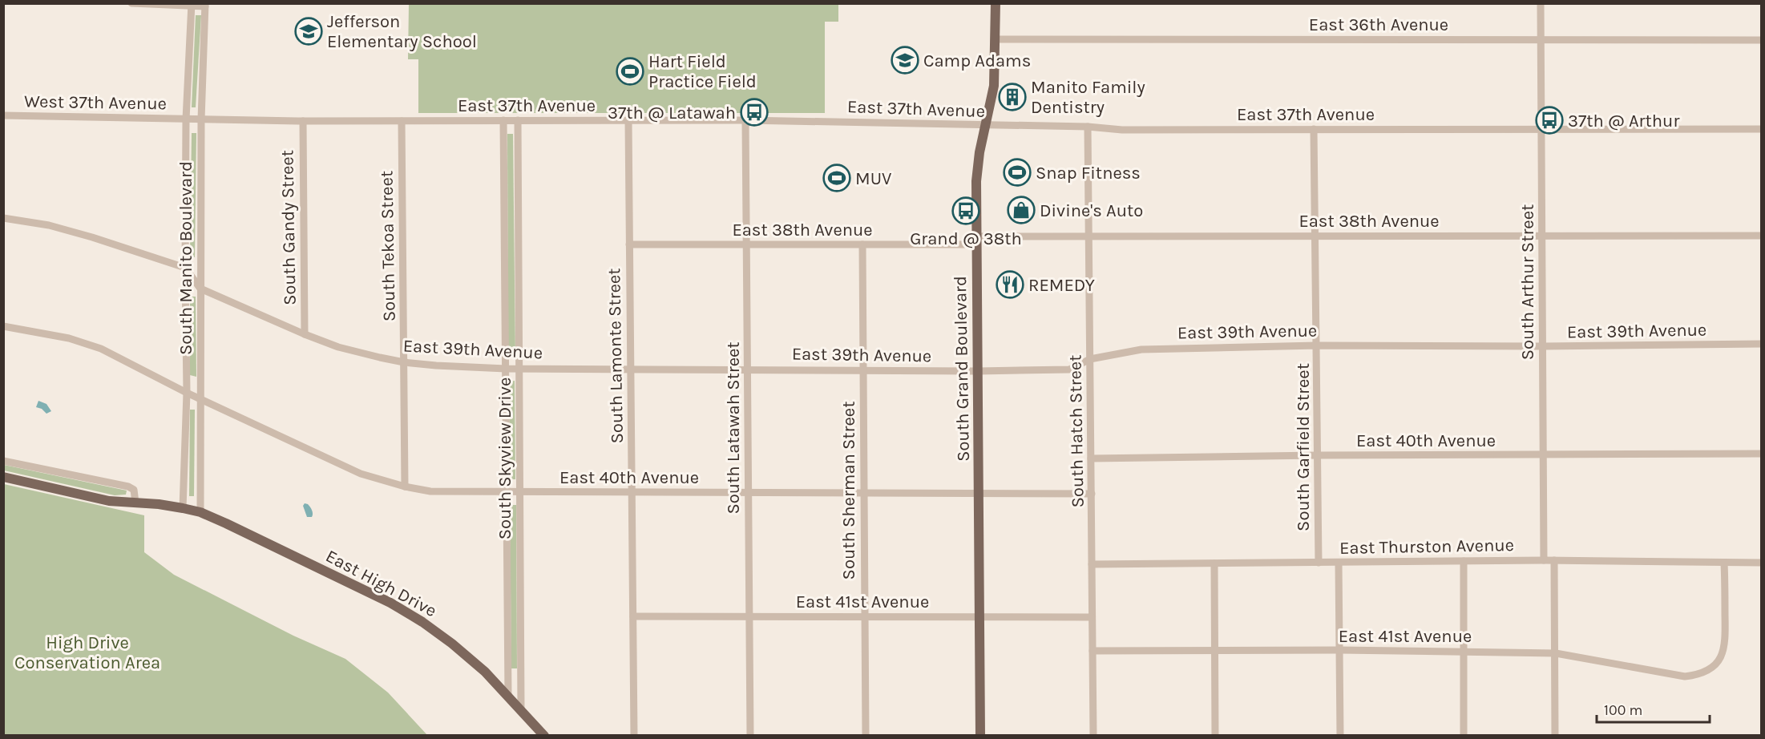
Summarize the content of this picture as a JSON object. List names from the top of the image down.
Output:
{
  "streets": {
    "main road": ["South Grand Boulevard", "East High Drive"],
    "street": [
      "East 36th Avenue",
      "West 37th Avenue",
      "East 37th Avenue",
      "East 38th Avenue",
      "South Gandy Street",
      "South Tekoa Street",
      "South Manito Boulevard",
      "South Arthur Street",
      "East 39th Avenue",
      "South Lamonte Street",
      "South Latawah Street",
      "South Hatch Street",
      "East 40th Avenue",
      "South Garfield Street",
      "South Skyview Drive",
      "South Sherman Street",
      "East Thurston Avenue",
      "East 41st Avenue"
    ]
  },
  "crossings": [
    ["East 36th Avenue", "South Arthur Street"],
    ["East 36th Avenue", "South Grand Boulevard"],
    ["West 37th Avenue", "East 37th Avenue"],
    ["West 37th Avenue", "South Manito Boulevard"],
    ["East 37th Avenue", "South Gandy Street"],
    ["East 37th Avenue", "South Tekoa Street"],
    ["East 37th Avenue", "South Manito Boulevard"],
    ["East 37th Avenue", "South Arthur Street"],
    ["East 37th Avenue", "South Lamonte Street"],
    ["East 37th Avenue", "South Grand Boulevard"],
    ["East 37th Avenue", "South Latawah Street"],
    ["East 37th Avenue", "South Hatch Street"],
    ["East 37th Avenue", "South Garfield Street"],
    ["East 37th Avenue", "South Skyview Drive"],
    ["East 38th Avenue", "South Arthur Street"],
    ["East 38th Avenue", "South Lamonte Street"],
    ["East 38th Avenue", "South Grand Boulevard"],
    ["East 38th Avenue", "South Latawah Street"],
    ["East 38th Avenue", "South Hatch Street"],
    ["East 38th Avenue", "South Garfield Street"],
    ["East 38th Avenue", "South Sherman Street"],
    ["South Gandy Street", "East 39th Avenue"],
    ["South Tekoa Street", "East 39th Avenue"],
    ["South Tekoa Street", "East 40th Avenue"],
    ["South Manito Boulevard", "East 39th Avenue"],
    ["South Manito Boulevard", "East 40th Avenue"],
    ["South Manito Boulevard", "East High Drive"],
    ["South Arthur Street", "East 39th Avenue"],
    ["South Arthur Street", "East 40th Avenue"],
    ["South Arthur Street", "East Thurston Avenue"],
    ["East 39th Avenue", "South Lamonte Street"],
    ["East 39th Avenue", "South Grand Boulevard"],
    ["East 39th Avenue", "South Latawah Street"],
    ["East 39th Avenue", "South Hatch Street"],
    ["East 39th Avenue", "South Garfield Street"],
    ["East 39th Avenue", "South Skyview Drive"],
    ["East 39th Avenue", "South Sherman Street"],
    ["South Lamonte Street", "East 40th Avenue"],
    ["South Lamonte Street", "East 41st Avenue"],
    ["South Grand Boulevard", "East 40th Avenue"],
    ["South Grand Boulevard", "East 41st Avenue"],
    ["South Latawah Street", "East 40th Avenue"],
    ["South Latawah Street", "East 41st Avenue"],
    ["South Hatch Street", "East 40th Avenue"],
    ["South Hatch Street", "East Thurston Avenue"],
    ["South Hatch Street", "East 41st Avenue"],
    ["East 40th Avenue", "South Garfield Street"],
    ["East 40th Avenue", "South Skyview Drive"],
    ["East 40th Avenue", "South Sherman Street"],
    ["South Garfield Street", "East Thurston Avenue"],
    ["South Skyview Drive", "East High Drive"],
    ["South Sherman Street", "East 41st Avenue"],
    ["East Thurston Avenue", "East 41st Avenue"]
  ],
  "parks": ["High Drive Conservation Area"],
  "places": {
    "school or university": ["Jefferson Elementary School", "Camp Adams"],
    "sports": ["Hart Field Practice Field", "Snap Fitness", "MUV"],
    "building": ["Manito Family Dentistry"],
    "bus stop": ["37th @ Latawah", "37th @ Arthur", "Grand @ 38th"],
    "shop": ["Divine's Auto"],
    "restaurant": ["REMEDY"]
  },
  "scale_bar": "100 m"
}
